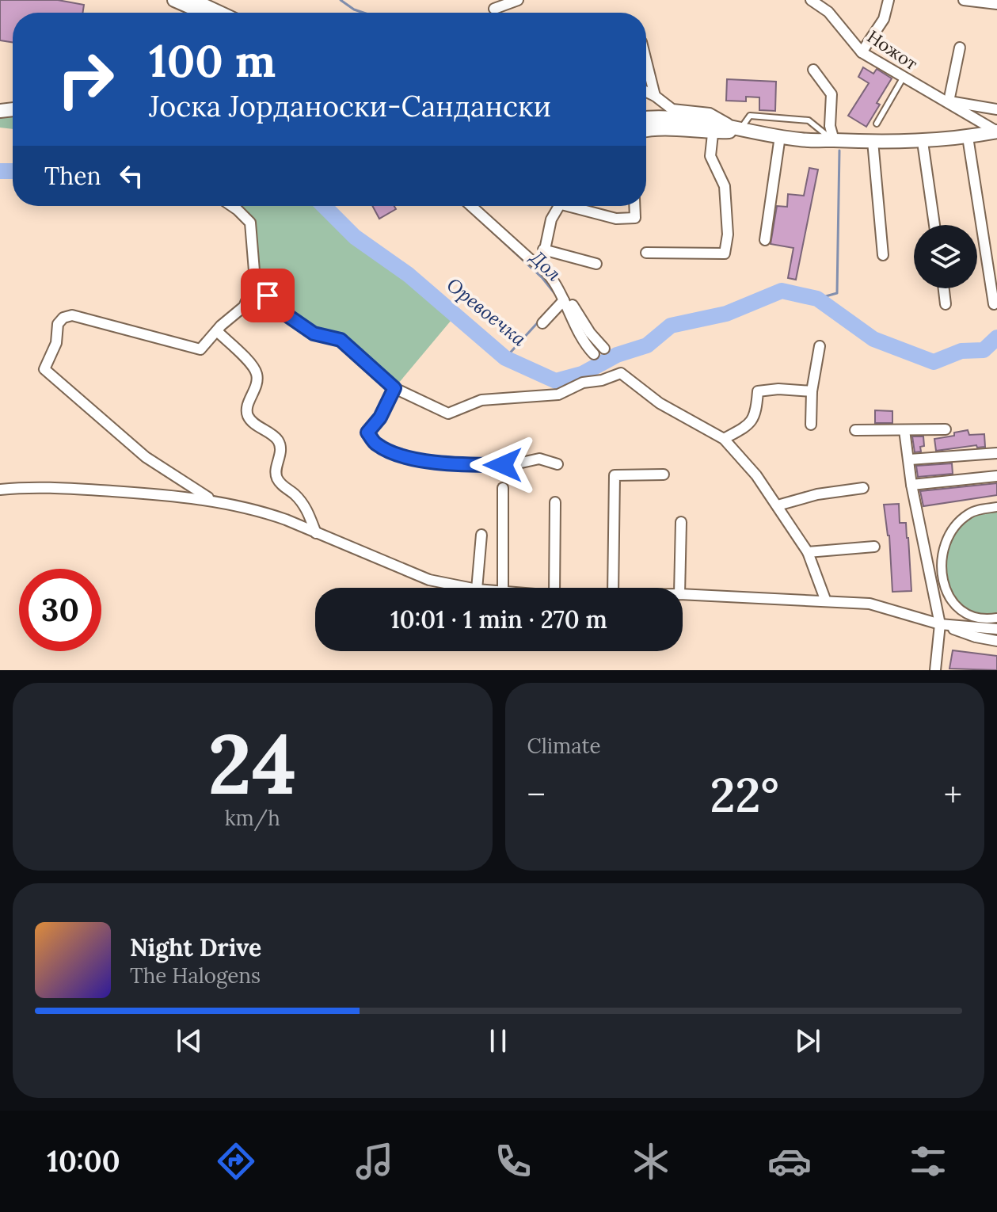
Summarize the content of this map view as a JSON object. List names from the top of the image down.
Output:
{
  "streets": {
    "street": ["Ножот"]
  },
  "water": ["Дол", "Оревоечка"],
  "page": {
    "turn": ["100 m", "Јоска Јорданоски-Сандански"],
    "then": "Then",
    "limit": "30",
    "trip": "10:01 · 1 min · 270 m",
    "tile": [
      ["24", "km/h"],
      "Climate"
    ],
    "heat": ["−", "22°", "+"],
    "song": ["Night Drive", "The Halogens"],
    "tabs": "10:00"
  }
}
